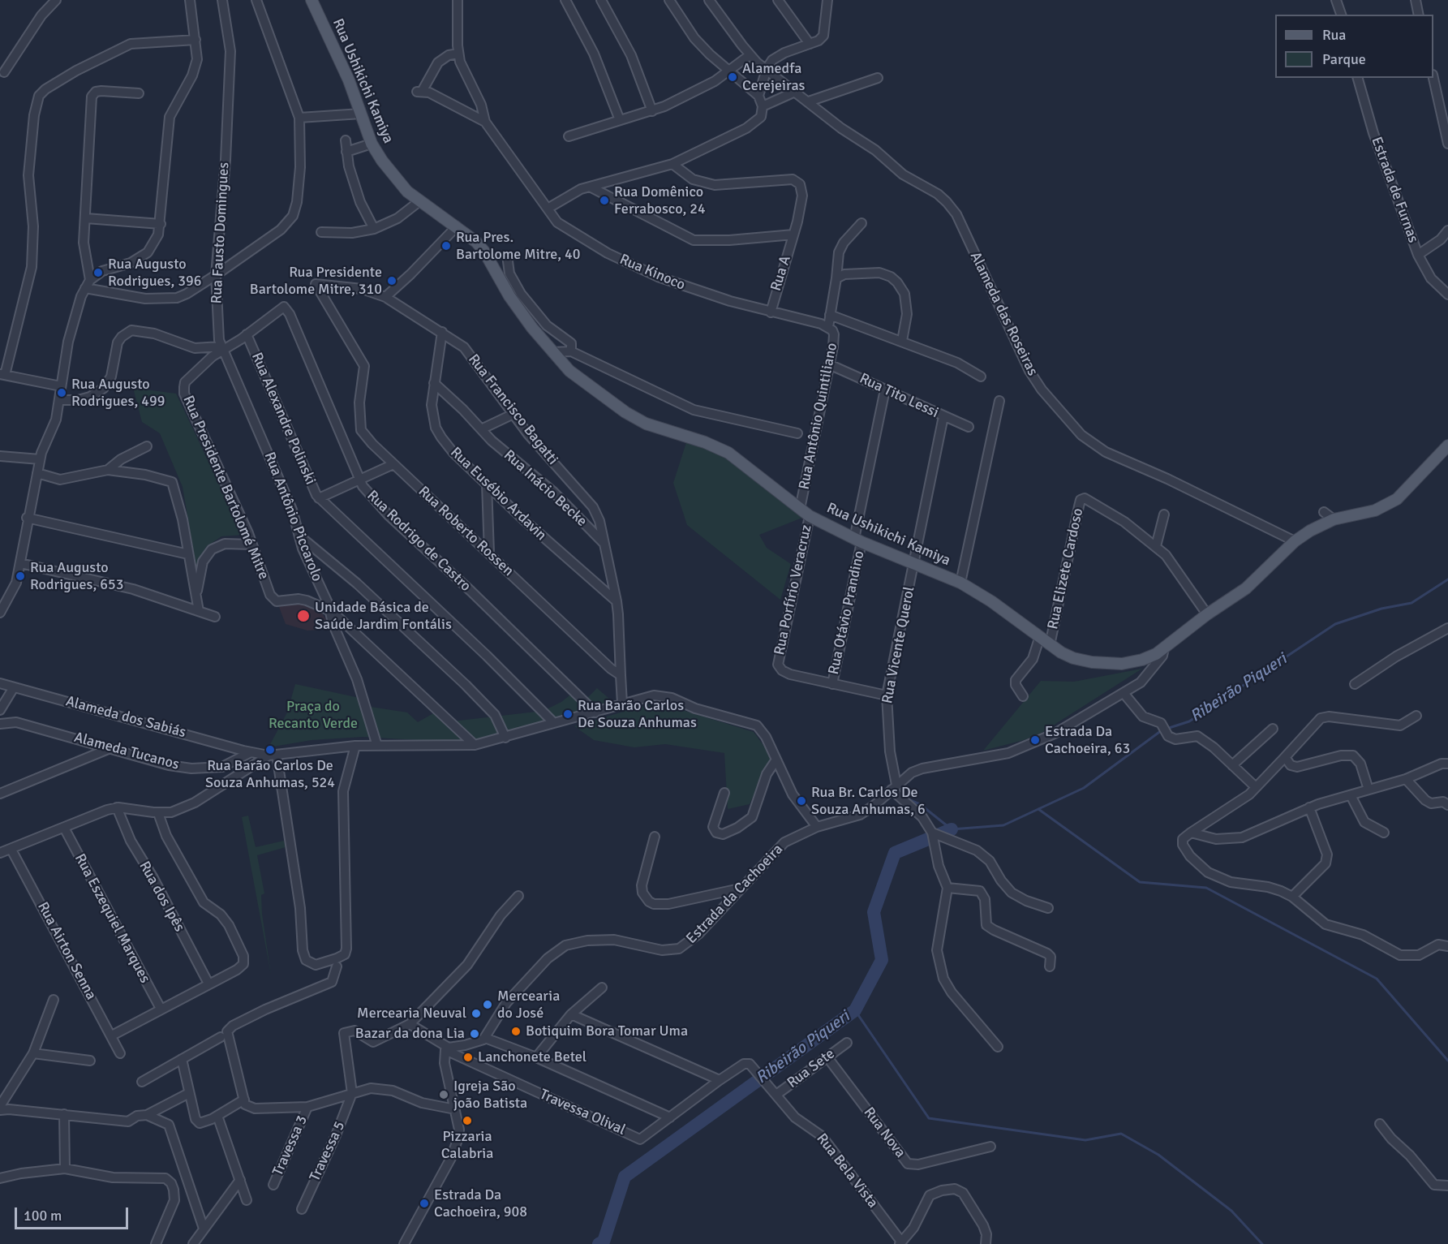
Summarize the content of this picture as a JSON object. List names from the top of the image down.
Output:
{
  "streets": {
    "main road": ["Rua Ushikichi Kamiya"],
    "street": [
      "Estrada de Furnas",
      "Rua Fausto Domingues",
      "Rua Kinoco",
      "Rua A",
      "Alameda das Roseiras",
      "Rua Tito Lessi",
      "Rua Francisco Bagatti",
      "Rua Antônio Quintiliano",
      "Rua Alexandre Polinski",
      "Rua Presidente Bartolomé Mitre",
      "Rua Inácio Becke",
      "Rua Eusébio Ardavin",
      "Rua Antônio Piccarolo",
      "Rua Roberto Rossen",
      "Rua Rodrigo de Castro",
      "Rua Elizete Cardoso",
      "Rua Porfírio Veracruz",
      "Rua Otávio Prandino",
      "Rua Vicente Querol",
      "Alameda dos Sabiás",
      "Alameda Tucanos",
      "Estrada da Cachoeira",
      "Rua dos Ipês",
      "Rua Eszequiel Marques",
      "Rua Airton Senna",
      "Rua Sete",
      "Travessa Olival",
      "Rua Nova",
      "Travessa 3",
      "Travessa 5",
      "Rua Bela Vista"
    ]
  },
  "crossings": [
    ["Rua Ushikichi Kamiya", "Alameda das Roseiras"],
    ["Rua Ushikichi Kamiya", "Rua Antônio Quintiliano"],
    ["Rua Ushikichi Kamiya", "Rua Elizete Cardoso"],
    ["Rua Ushikichi Kamiya", "Rua Porfírio Veracruz"],
    ["Rua Ushikichi Kamiya", "Rua Otávio Prandino"],
    ["Rua Ushikichi Kamiya", "Rua Vicente Querol"],
    ["Rua Ushikichi Kamiya", "Estrada da Cachoeira"],
    ["Rua Fausto Domingues", "Rua Presidente Bartolomé Mitre"],
    ["Rua Fausto Domingues", "Rua Antônio Piccarolo"],
    ["Rua Kinoco", "Rua A"],
    ["Rua Kinoco", "Rua Antônio Quintiliano"],
    ["Rua A", "Rua Antônio Quintiliano"],
    ["Rua Tito Lessi", "Rua Antônio Quintiliano"],
    ["Rua Tito Lessi", "Rua Otávio Prandino"],
    ["Rua Tito Lessi", "Rua Vicente Querol"],
    ["Rua Francisco Bagatti", "Rua Inácio Becke"],
    ["Rua Francisco Bagatti", "Rua Eusébio Ardavin"],
    ["Rua Antônio Quintiliano", "Rua Porfírio Veracruz"],
    ["Rua Alexandre Polinski", "Rua Presidente Bartolomé Mitre"],
    ["Rua Presidente Bartolomé Mitre", "Rua Antônio Piccarolo"],
    ["Rua Presidente Bartolomé Mitre", "Rua Rodrigo de Castro"],
    ["Rua Inácio Becke", "Rua Eusébio Ardavin"],
    ["Rua Porfírio Veracruz", "Rua Otávio Prandino"],
    ["Rua Vicente Querol", "Estrada da Cachoeira"],
    ["Alameda dos Sabiás", "Alameda Tucanos"],
    ["Rua Sete", "Rua Nova"],
    ["Rua Sete", "Rua Bela Vista"]
  ],
  "water": ["Ribeirão Piqueri"],
  "parks": ["Praça do Recanto Verde"],
  "places": [
    "Alamedfa Cerejeiras",
    "Rua Domênico Ferrabosco, 24",
    "Rua Pres. Bartolome Mitre, 40",
    "Rua Augusto Rodrigues, 396",
    "Rua Presidente Bartolome Mitre, 310",
    "Rua Augusto Rodrigues, 499",
    "Rua Augusto Rodrigues, 653",
    "Unidade Básica de Saúde Jardim Fontális",
    "Rua Barão Carlos De Souza Anhumas",
    "Estrada Da Cachoeira, 63",
    "Rua Barão Carlos De Souza Anhumas, 524",
    "Rua Br. Carlos De Souza Anhumas, 6",
    "Mercearia do José",
    "Mercearia Neuval",
    "Botiquim Bora Tomar Uma",
    "Bazar da dona Lia",
    "Lanchonete Betel",
    "Igreja São joão Batista",
    "Pizzaria Calabria",
    "Estrada Da Cachoeira, 908"
  ],
  "legend": ["Rua", "Parque"],
  "scale_bar": "100 m"
}
